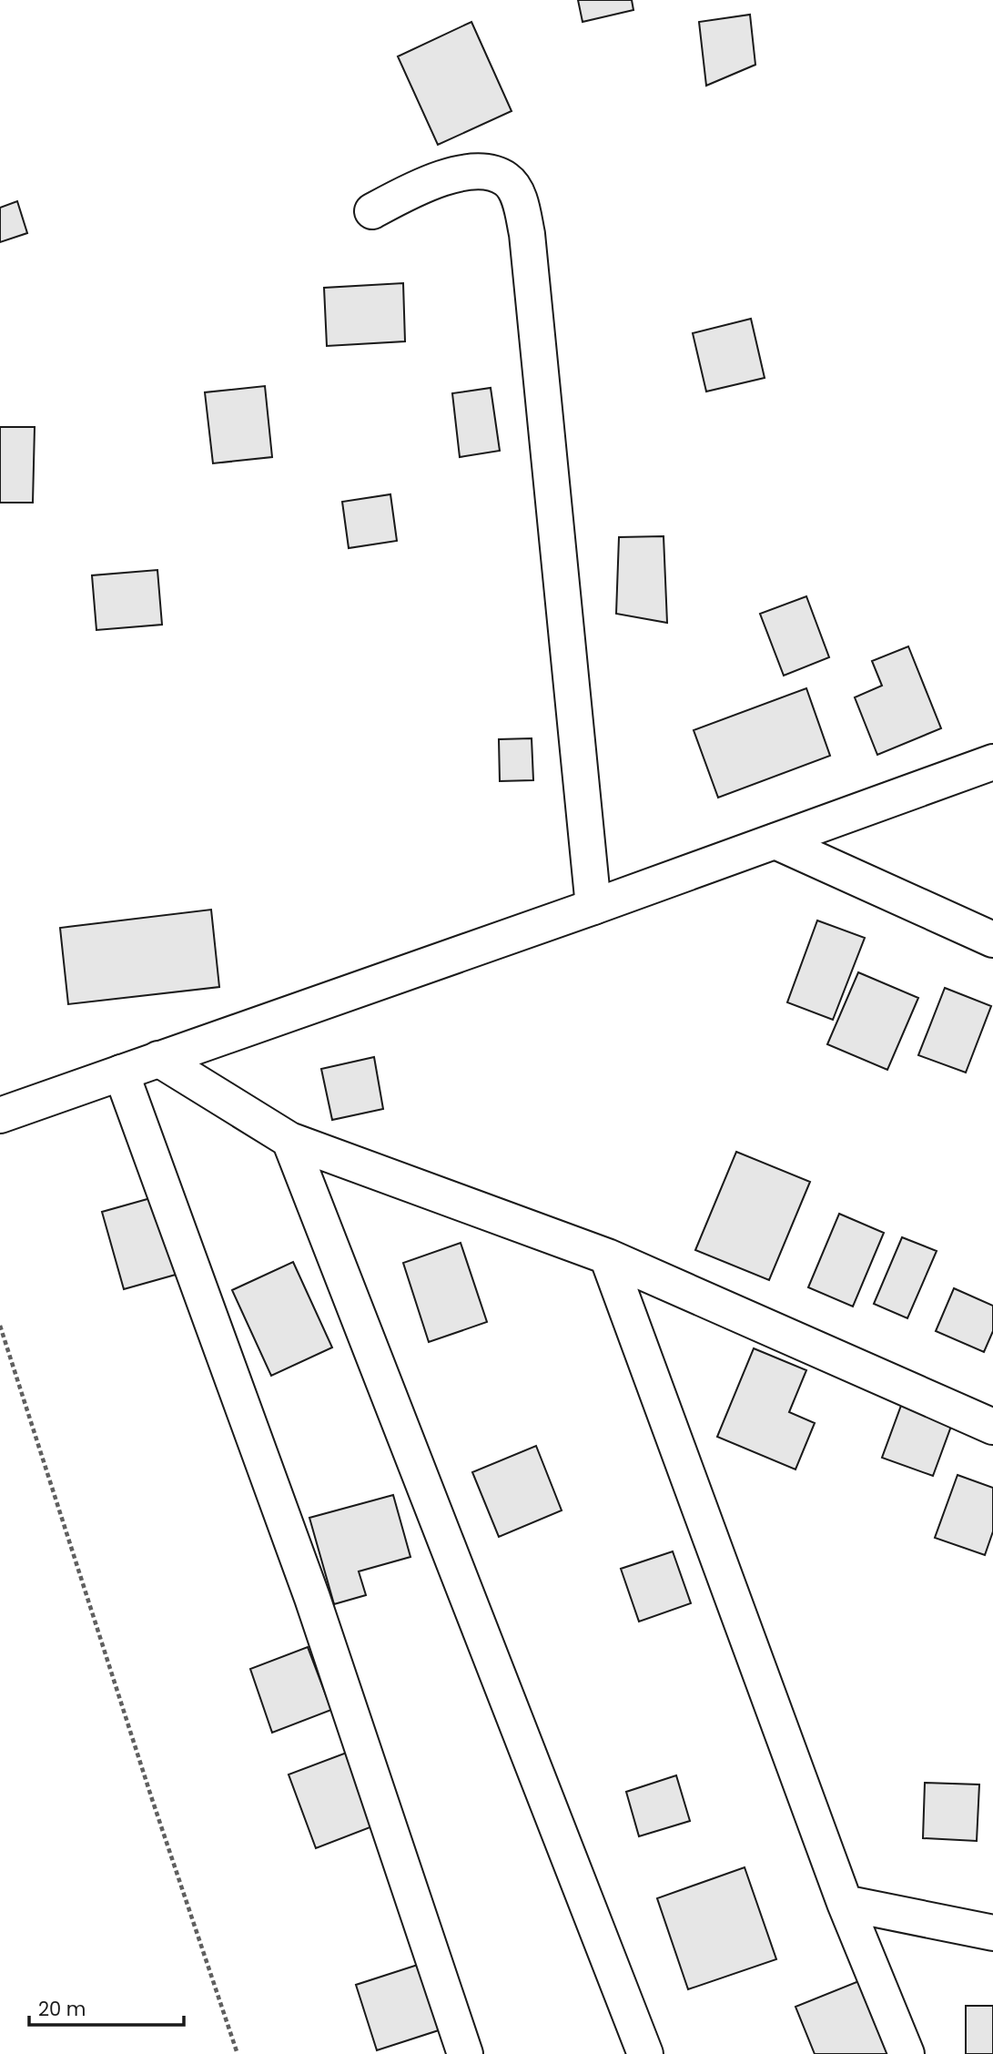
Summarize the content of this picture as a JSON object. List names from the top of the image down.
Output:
{
  "scale_bar": "20 m"
}
